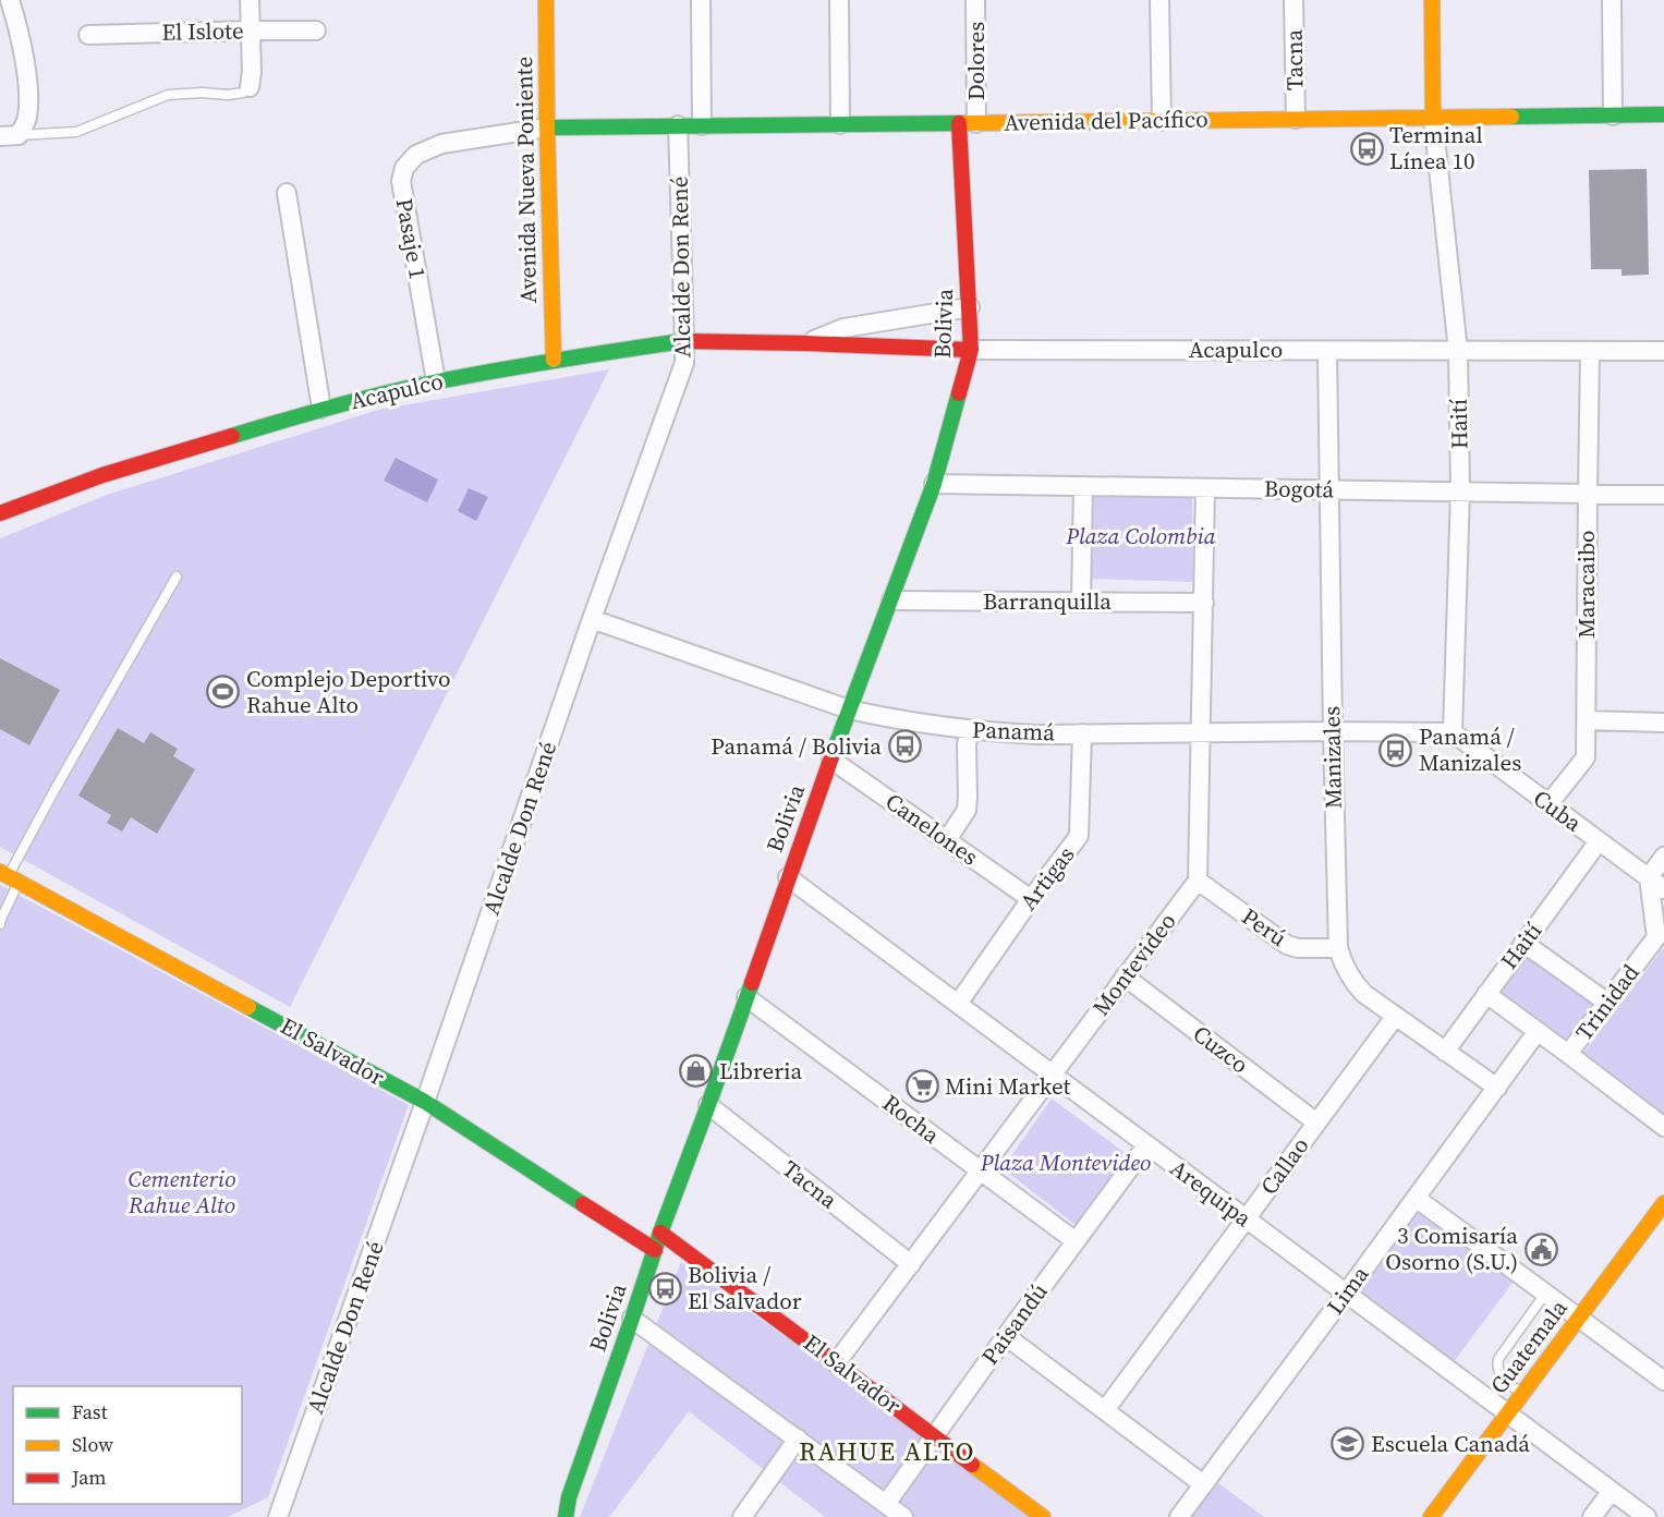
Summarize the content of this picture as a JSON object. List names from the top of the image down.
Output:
{
  "streets": {
    "street": [
      "El Islote",
      "Tacna",
      "Dolores",
      "Avenida del Pacífico",
      "Avenida Nueva Poniente",
      "Pasaje 1",
      "Alcalde Don René",
      "Bolivia",
      "Acapulco",
      "Haití",
      "Bogotá",
      "Maracaibo",
      "Barranquilla",
      "Panamá",
      "Manizales",
      "Cuba",
      "Canelones",
      "Artigas",
      "Perú",
      "Montevideo",
      "Trinidad",
      "Cuzco",
      "El Salvador",
      "Rocha",
      "Callao",
      "Arequipa",
      "Lima",
      "Paisandú",
      "Guatemala"
    ]
  },
  "crossings": [
    ["Tacna", "Avenida del Pacífico"],
    ["Tacna", "Bolivia"],
    ["Tacna", "Montevideo"],
    ["Dolores", "Avenida del Pacífico"],
    ["Dolores", "Bolivia"],
    ["Avenida del Pacífico", "Avenida Nueva Poniente"],
    ["Avenida del Pacífico", "Pasaje 1"],
    ["Avenida del Pacífico", "Alcalde Don René"],
    ["Avenida del Pacífico", "Bolivia"],
    ["Avenida del Pacífico", "Haití"],
    ["Avenida Nueva Poniente", "Pasaje 1"],
    ["Avenida Nueva Poniente", "Acapulco"],
    ["Pasaje 1", "Acapulco"],
    ["Alcalde Don René", "Acapulco"],
    ["Alcalde Don René", "Panamá"],
    ["Alcalde Don René", "El Salvador"],
    ["Bolivia", "Acapulco"],
    ["Bolivia", "Bogotá"],
    ["Bolivia", "Barranquilla"],
    ["Bolivia", "Panamá"],
    ["Bolivia", "Canelones"],
    ["Bolivia", "El Salvador"],
    ["Bolivia", "Rocha"],
    ["Bolivia", "Arequipa"],
    ["Acapulco", "Haití"],
    ["Acapulco", "Maracaibo"],
    ["Acapulco", "Manizales"],
    ["Haití", "Bogotá"],
    ["Haití", "Panamá"],
    ["Haití", "Manizales"],
    ["Haití", "Cuba"],
    ["Bogotá", "Maracaibo"],
    ["Bogotá", "Manizales"],
    ["Maracaibo", "Cuba"],
    ["Panamá", "Manizales"],
    ["Panamá", "Cuba"],
    ["Panamá", "Artigas"],
    ["Manizales", "Perú"],
    ["Manizales", "Callao"],
    ["Manizales", "Lima"],
    ["Cuba", "Trinidad"],
    ["Canelones", "Artigas"],
    ["Artigas", "Arequipa"],
    ["Perú", "Montevideo"],
    ["Montevideo", "Cuzco"],
    ["Montevideo", "El Salvador"],
    ["Montevideo", "Rocha"],
    ["Montevideo", "Arequipa"],
    ["Cuzco", "Callao"],
    ["El Salvador", "Paisandú"],
    ["Rocha", "Paisandú"],
    ["Callao", "Arequipa"],
    ["Arequipa", "Lima"],
    ["Arequipa", "Paisandú"],
    ["Arequipa", "Guatemala"]
  ],
  "districts": ["RAHUE ALTO"],
  "parks": ["Plaza Colombia", "Plaza Montevideo", "Cementerio Rahue Alto"],
  "places": {
    "bus stop": [
      "Terminal Línea 10",
      "Panamá / Bolivia",
      "Panamá / Manizales",
      "Bolivia / El Salvador"
    ],
    "sports": ["Complejo Deportivo Rahue Alto"],
    "shop": ["Libreria"],
    "supermarket": ["Mini Market"],
    "public building": ["3 Comisaría Osorno (S.U.)"],
    "school or university": ["Escuela Canadá"]
  },
  "legend": ["Fast", "Slow", "Jam"]
}
